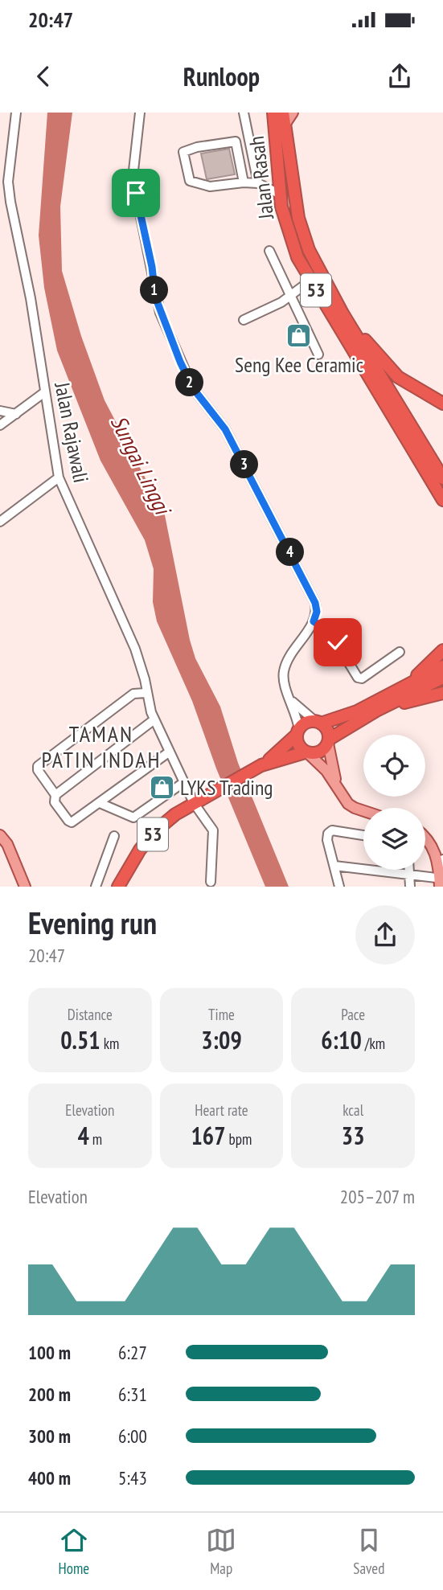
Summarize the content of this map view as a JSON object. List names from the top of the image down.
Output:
{
  "streets": {
    "highway": ["Jalan Rasah", "53"],
    "street": ["Jalan Rajawali"]
  },
  "crossings": [
    ["53", "Jalan Rajawali"]
  ],
  "districts": ["TAMAN PATIN INDAH"],
  "water": ["Sungai Linggi"],
  "places": {
    "shop": ["Seng Kee Ceramic", "LYKS Trading"]
  },
  "page": {
    "status": "20:47",
    "header": "Runloop",
    "pins": [
      "1",
      "2",
      "3",
      "4"
    ],
    "heading": ["Evening run", "20:47"],
    "stats": [
      ["Distance", "0.51 km"],
      ["Time", "3:09"],
      ["Pace", "6:10 /km"],
      ["Elevation", "4 m"],
      ["Heart rate", "167 bpm"],
      ["kcal", "33"]
    ],
    "chart": ["Elevation", "205–207 m"],
    "list": [
      {
        "name": "100 m",
        "note": "6:27"
      },
      {
        "name": "200 m",
        "note": "6:31"
      },
      {
        "name": "300 m",
        "note": "6:00"
      },
      {
        "name": "400 m",
        "note": "5:43"
      }
    ],
    "tabs": ["Home", "Map", "Saved"]
  }
}
